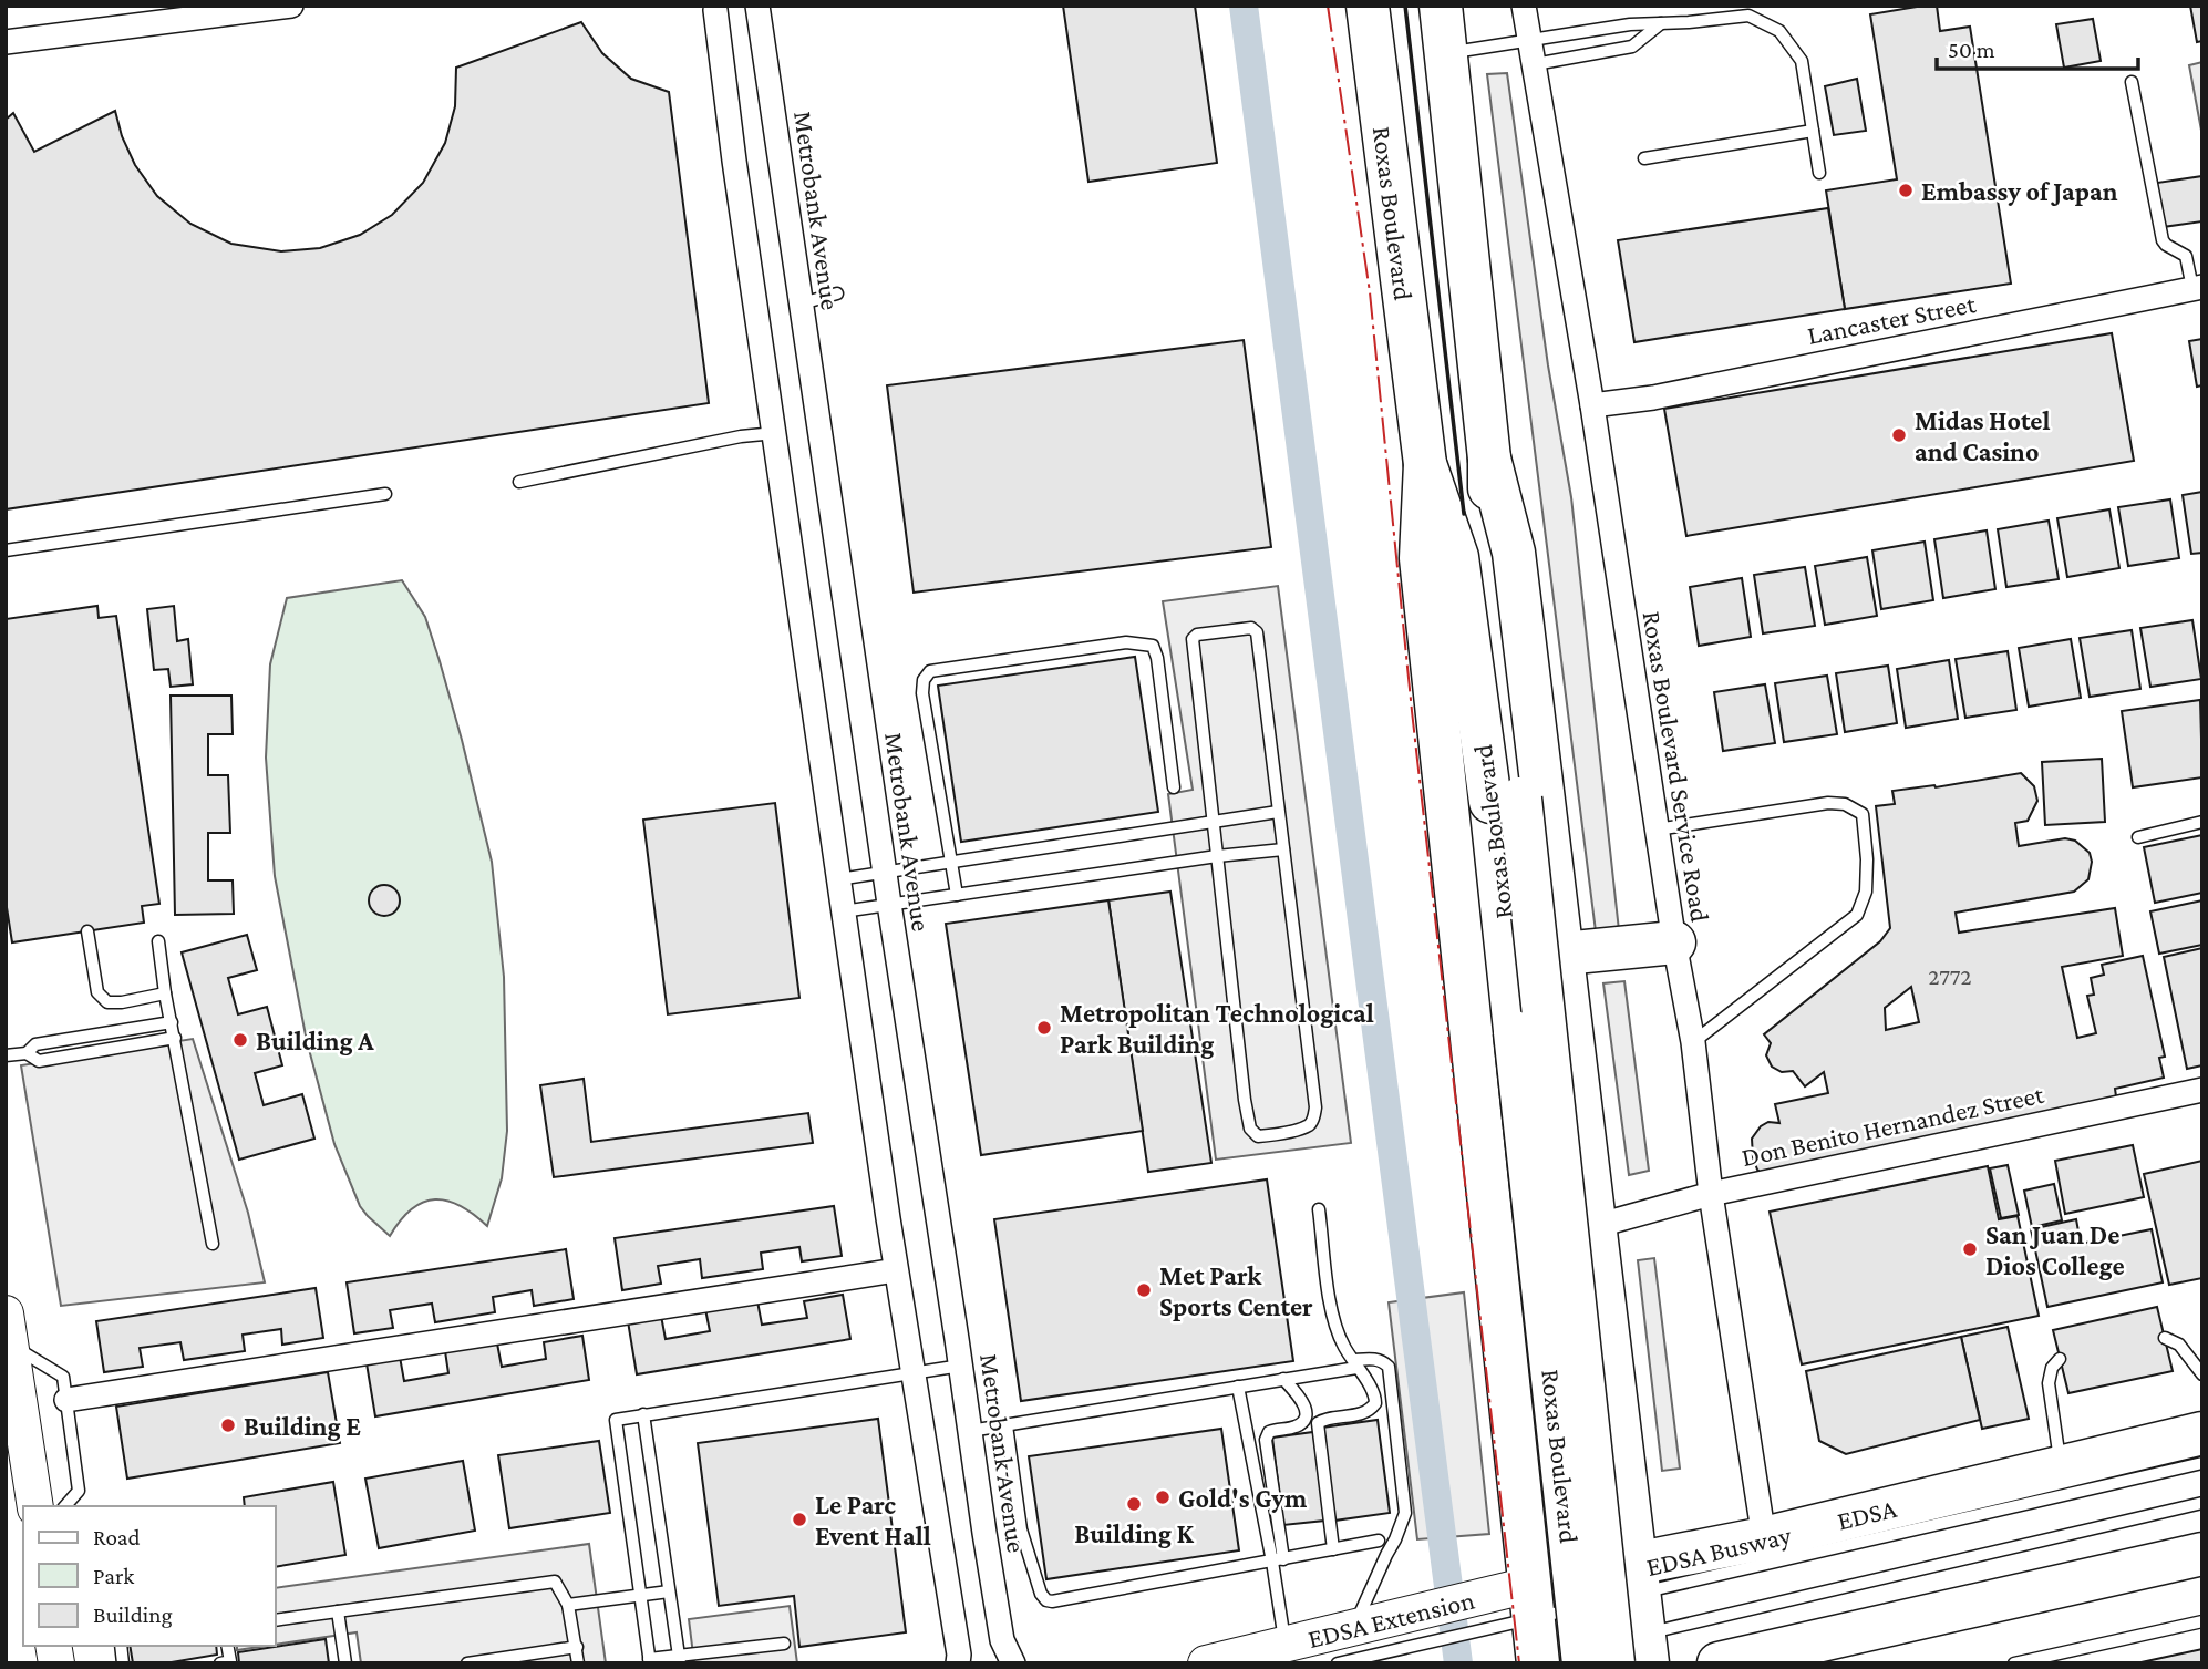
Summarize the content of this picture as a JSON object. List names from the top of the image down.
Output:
{
  "streets": {
    "highway": ["Roxas Boulevard", "EDSA"],
    "main road": ["EDSA Extension"],
    "street": [
      "Metrobank Avenue",
      "Lancaster Street",
      "Roxas Boulevard Service Road",
      "Don Benito Hernandez Street"
    ],
    "lane": ["EDSA Busway"]
  },
  "crossings": [
    ["Lancaster Street", "Roxas Boulevard Service Road"],
    ["Roxas Boulevard Service Road", "Don Benito Hernandez Street"],
    ["Roxas Boulevard Service Road", "EDSA"],
    ["EDSA", "EDSA Busway"],
    ["EDSA", "EDSA Extension"]
  ],
  "places": [
    "Embassy of Japan",
    "Midas Hotel and Casino",
    "Metropolitan Technological Park Building",
    "Building A",
    "San Juan De Dios College",
    "Met Park Sports Center",
    "Building E",
    "Gold's Gym",
    "Building K",
    "Le Parc Event Hall"
  ],
  "house_numbers": ["2772"],
  "legend": ["Road", "Park", "Building"],
  "scale_bar": "50 m"
}
